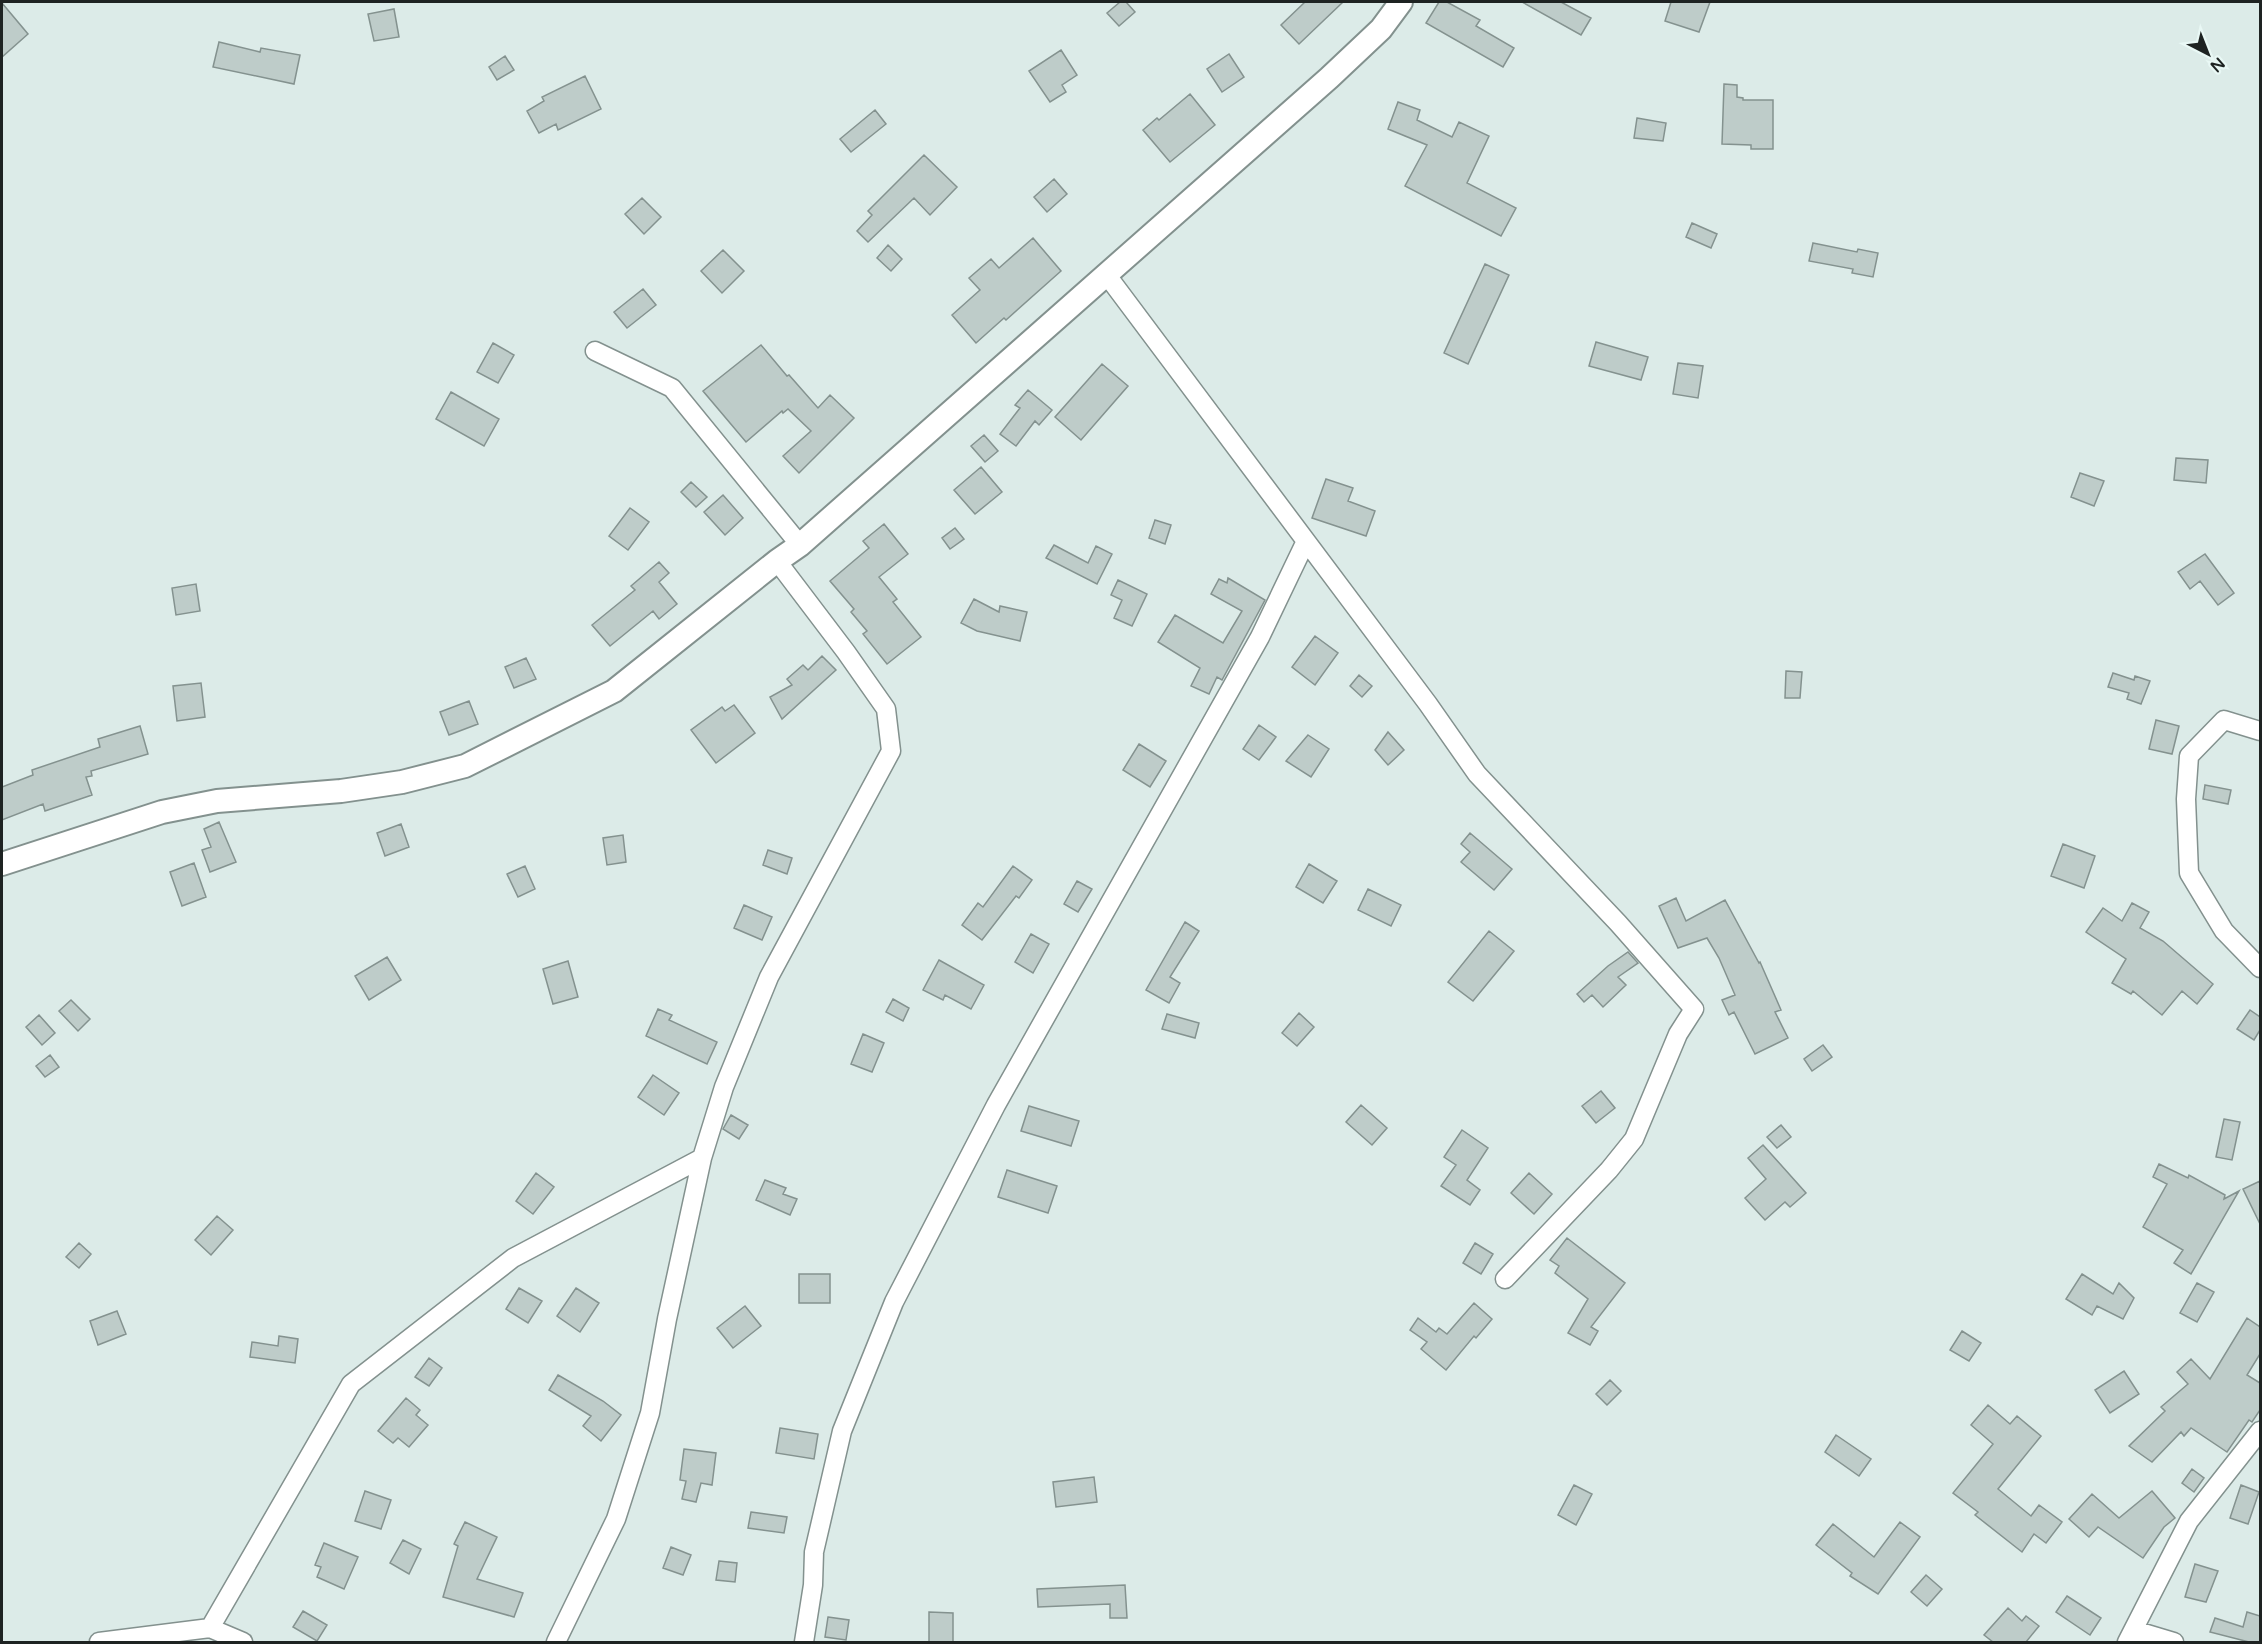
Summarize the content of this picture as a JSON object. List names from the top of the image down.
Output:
{
  "north": "bottom right"
}
